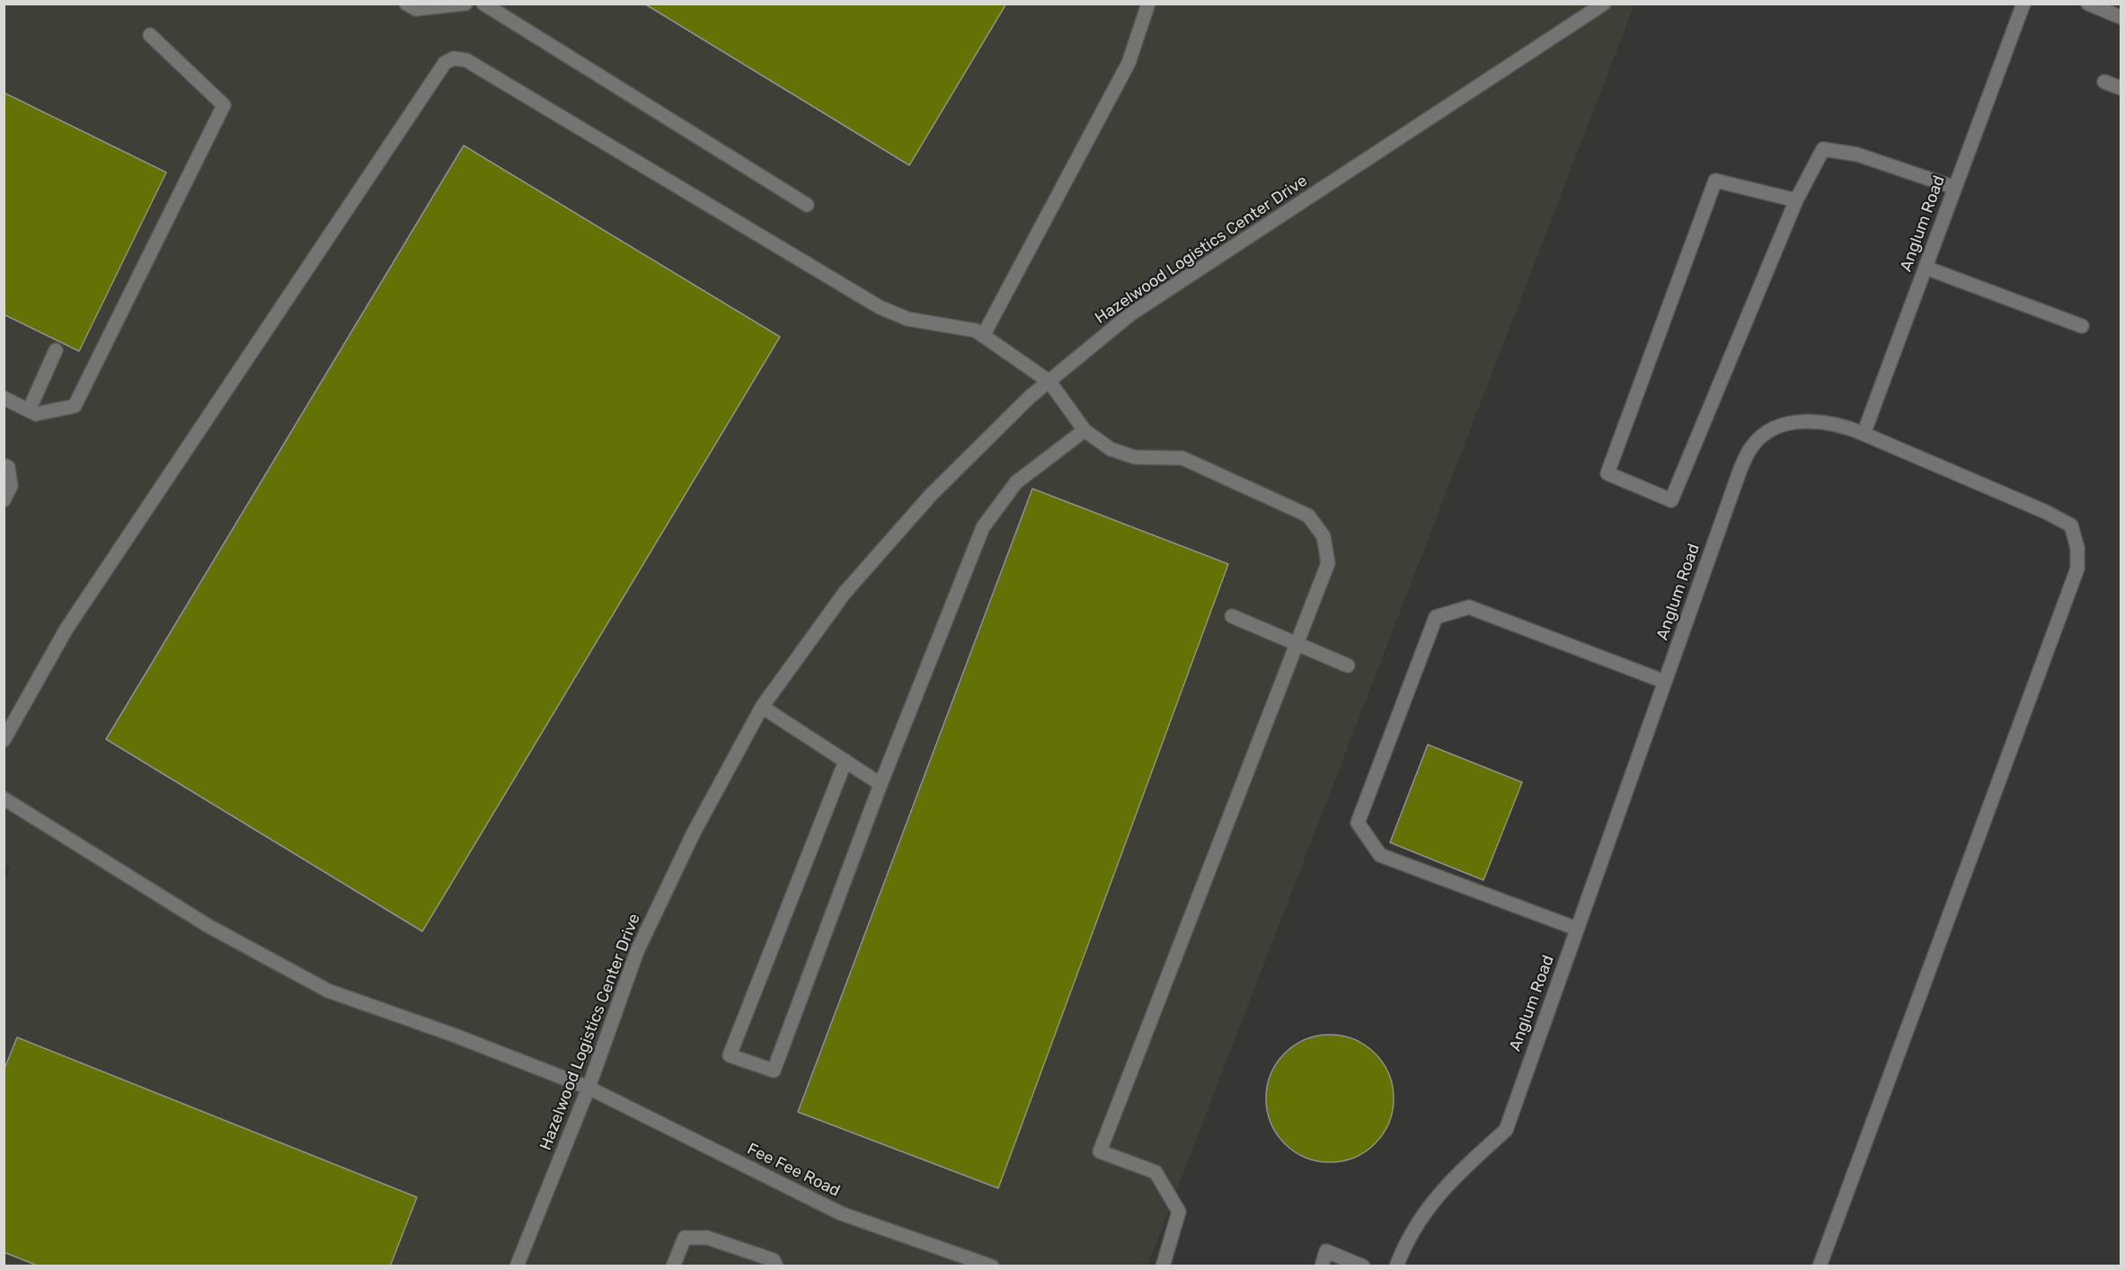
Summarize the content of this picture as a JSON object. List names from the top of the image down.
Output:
{
  "streets": {
    "street": ["Anglum Road", "Hazelwood Logistics Center Drive", "Fee Fee Road"]
  },
  "crossings": [
    ["Hazelwood Logistics Center Drive", "Fee Fee Road"]
  ]
}
